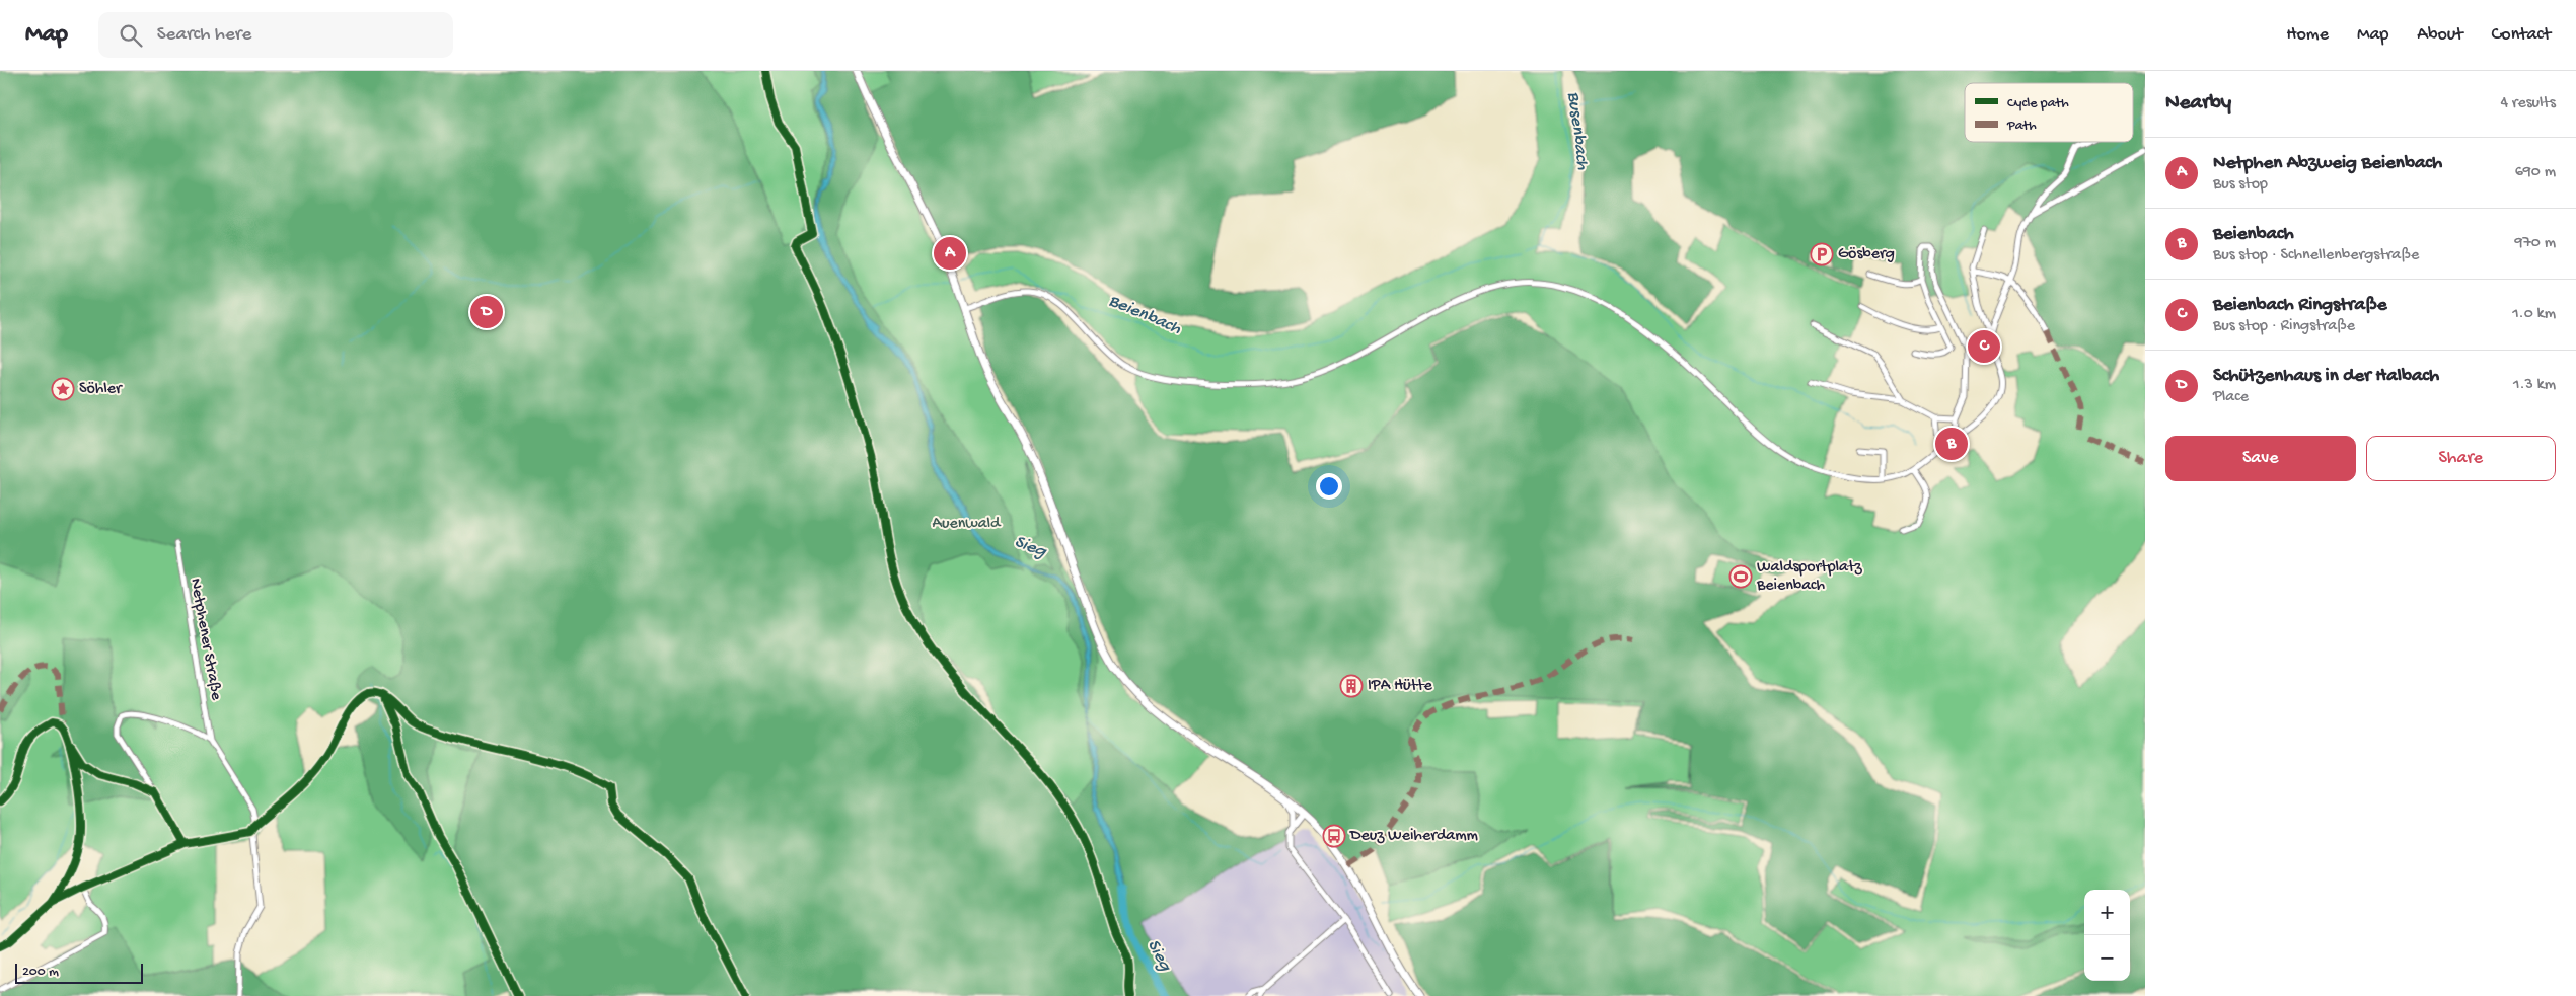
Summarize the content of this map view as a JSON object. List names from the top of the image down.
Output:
{
  "streets": {
    "street": ["Netphener Straße"]
  },
  "water": ["Busenbach", "Beienbach", "Sieg"],
  "parks": ["Auenwald"],
  "places": {
    "parking": ["Gösberg"],
    "place": ["Söhler"],
    "sports": ["Waldsportplatz Beienbach"],
    "building": ["IPA Hütte"],
    "bus stop": ["Deuz Weiherdamm"]
  },
  "legend": ["Cycle path", "Path"],
  "scale_bar": "200 m",
  "page": {
    "header": "Map",
    "search": "Search here",
    "nav": [
      "Home",
      "Map",
      "About",
      "Contact"
    ],
    "heading": ["Nearby", "4 results"],
    "list": [
      {
        "mark": "A",
        "name": "Netphen Abzweig Beienbach",
        "note": "Bus stop",
        "value": "690 m"
      },
      {
        "mark": "B",
        "name": "Beienbach",
        "note": "Bus stop · Schnellenbergstraße",
        "value": "970 m"
      },
      {
        "mark": "C",
        "name": "Beienbach Ringstraße",
        "note": "Bus stop · Ringstraße",
        "value": "1.0 km"
      },
      {
        "mark": "D",
        "name": "Schützenhaus in der Halbach",
        "note": "Place",
        "value": "1.3 km"
      }
    ],
    "pins": [
      "A",
      "D",
      "C",
      "B"
    ],
    "buttons": ["Save", "Share"],
    "map_buttons": ["+", "−"],
    "scale": "200 m"
  }
}
